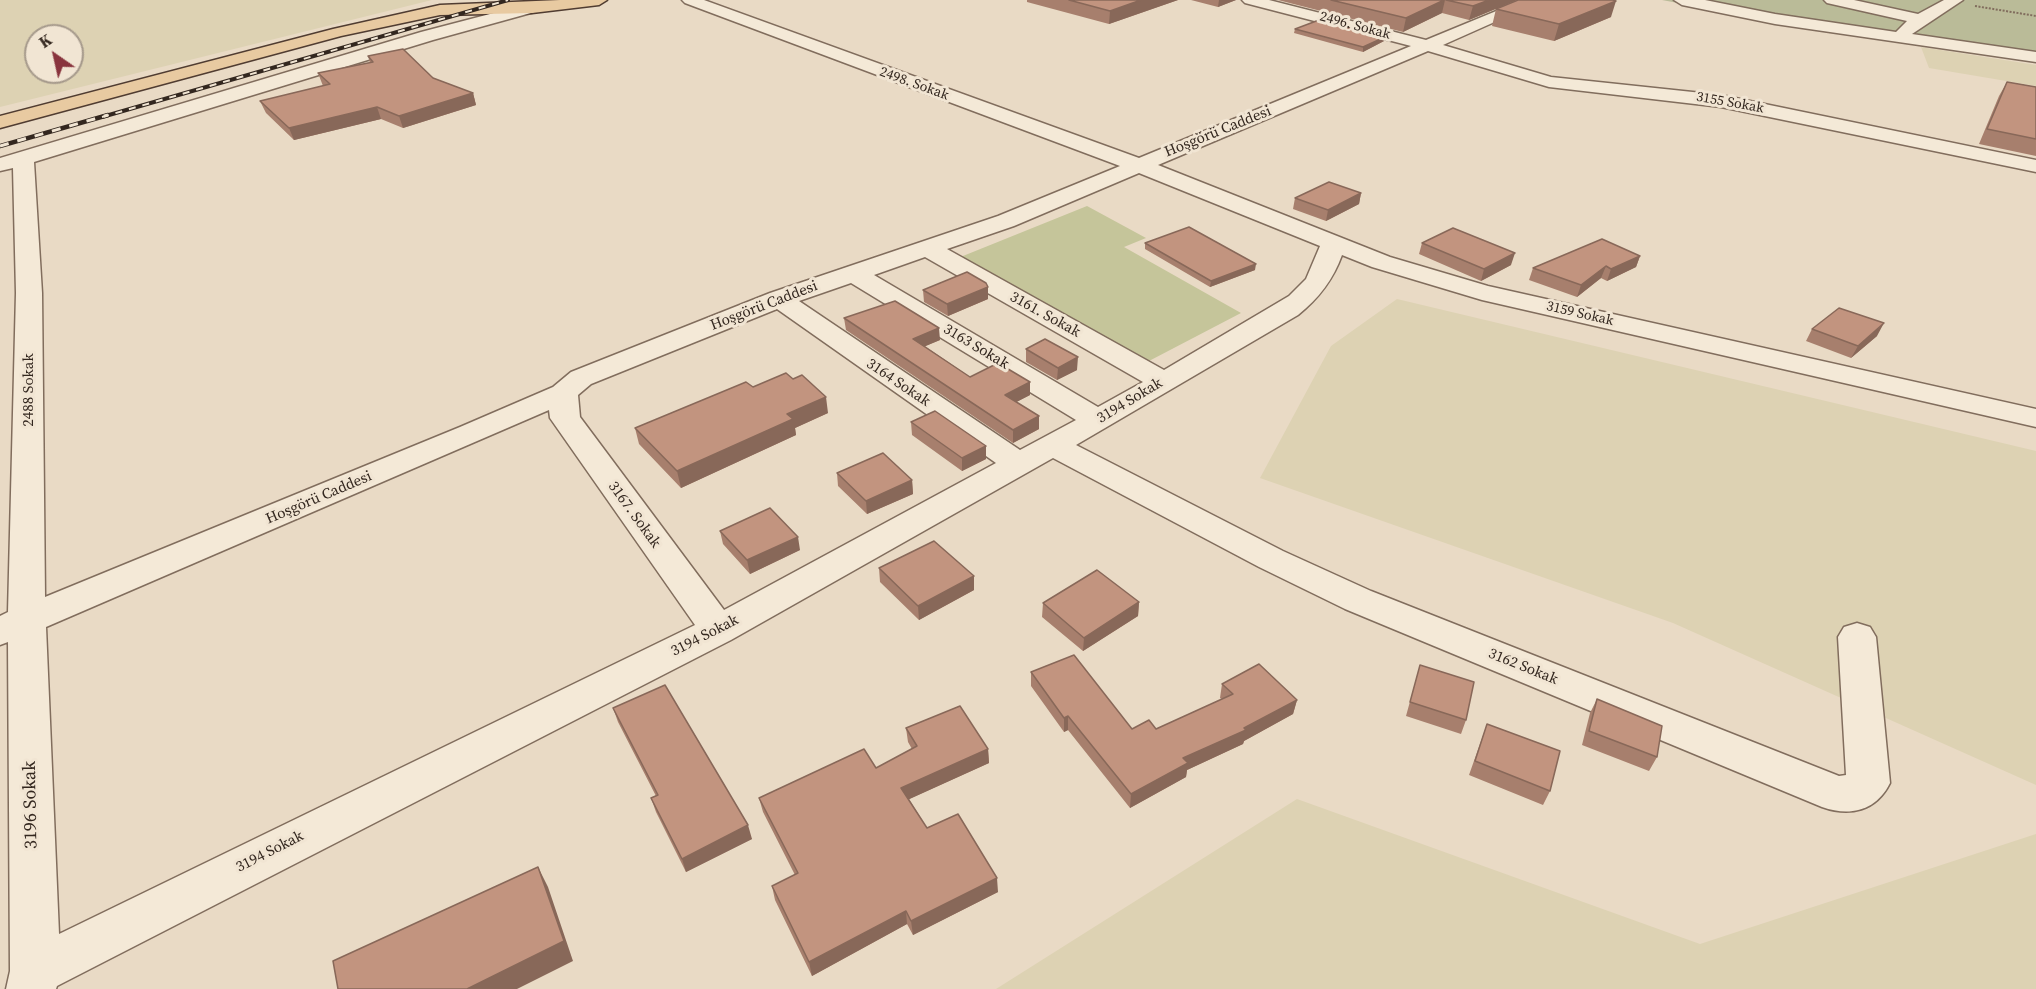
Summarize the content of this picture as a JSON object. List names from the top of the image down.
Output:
{
  "streets": {
    "street": [
      "2496. Sokak",
      "2498. Sokak",
      "3155 Sokak",
      "Hoşgörü Caddesi",
      "3159 Sokak",
      "3161. Sokak",
      "3163 Sokak",
      "3164 Sokak",
      "2488 Sokak",
      "3194 Sokak",
      "3167. Sokak",
      "3162 Sokak",
      "3196 Sokak"
    ]
  },
  "crossings": [
    ["2496. Sokak", "3155 Sokak"],
    ["2496. Sokak", "Hoşgörü Caddesi"],
    ["2498. Sokak", "Hoşgörü Caddesi"],
    ["2498. Sokak", "3159 Sokak"],
    ["3155 Sokak", "Hoşgörü Caddesi"],
    ["Hoşgörü Caddesi", "3159 Sokak"],
    ["Hoşgörü Caddesi", "3161. Sokak"],
    ["Hoşgörü Caddesi", "3163 Sokak"],
    ["Hoşgörü Caddesi", "3164 Sokak"],
    ["Hoşgörü Caddesi", "2488 Sokak"],
    ["Hoşgörü Caddesi", "3167. Sokak"],
    ["Hoşgörü Caddesi", "3196 Sokak"],
    ["3159 Sokak", "3194 Sokak"],
    ["3161. Sokak", "3194 Sokak"],
    ["3163 Sokak", "3194 Sokak"],
    ["3164 Sokak", "3194 Sokak"],
    ["2488 Sokak", "3196 Sokak"],
    ["3194 Sokak", "3167. Sokak"],
    ["3194 Sokak", "3162 Sokak"],
    ["3194 Sokak", "3196 Sokak"]
  ],
  "north": "top left"
}
